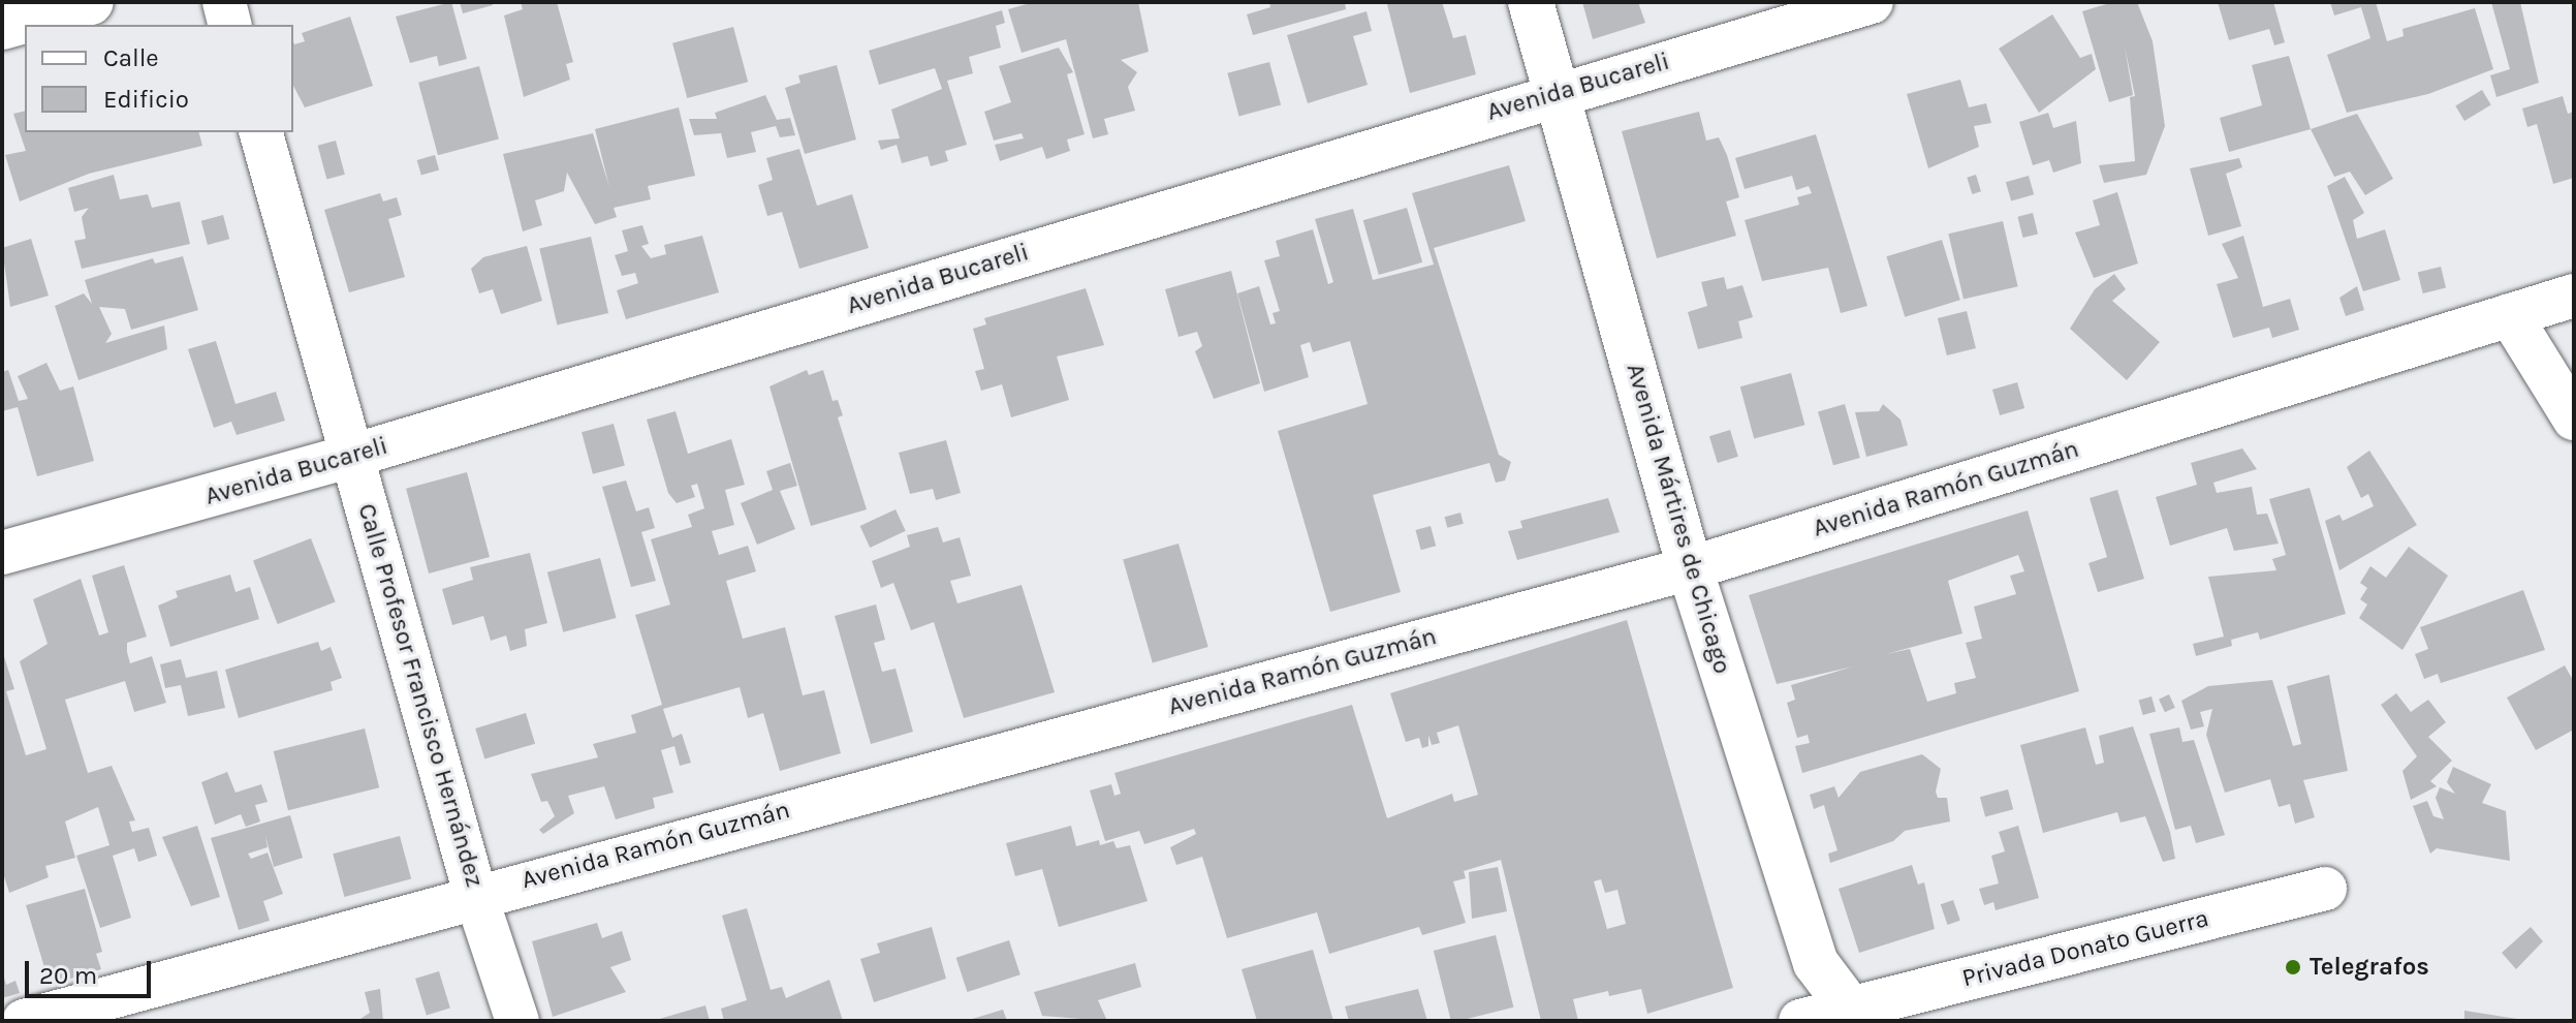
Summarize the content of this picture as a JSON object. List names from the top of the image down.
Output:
{
  "streets": {
    "street": [
      "Avenida Bucareli",
      "Avenida Ramón Guzmán",
      "Avenida Mártires de Chicago",
      "Calle Profesor Francisco Hernández",
      "Privada Donato Guerra"
    ]
  },
  "crossings": [
    ["Avenida Bucareli", "Avenida Mártires de Chicago"],
    ["Avenida Bucareli", "Calle Profesor Francisco Hernández"],
    ["Avenida Ramón Guzmán", "Avenida Mártires de Chicago"],
    ["Avenida Ramón Guzmán", "Calle Profesor Francisco Hernández"],
    ["Avenida Mártires de Chicago", "Privada Donato Guerra"]
  ],
  "places": ["Telegrafos"],
  "legend": ["Calle", "Edificio"],
  "scale_bar": "20 m"
}
